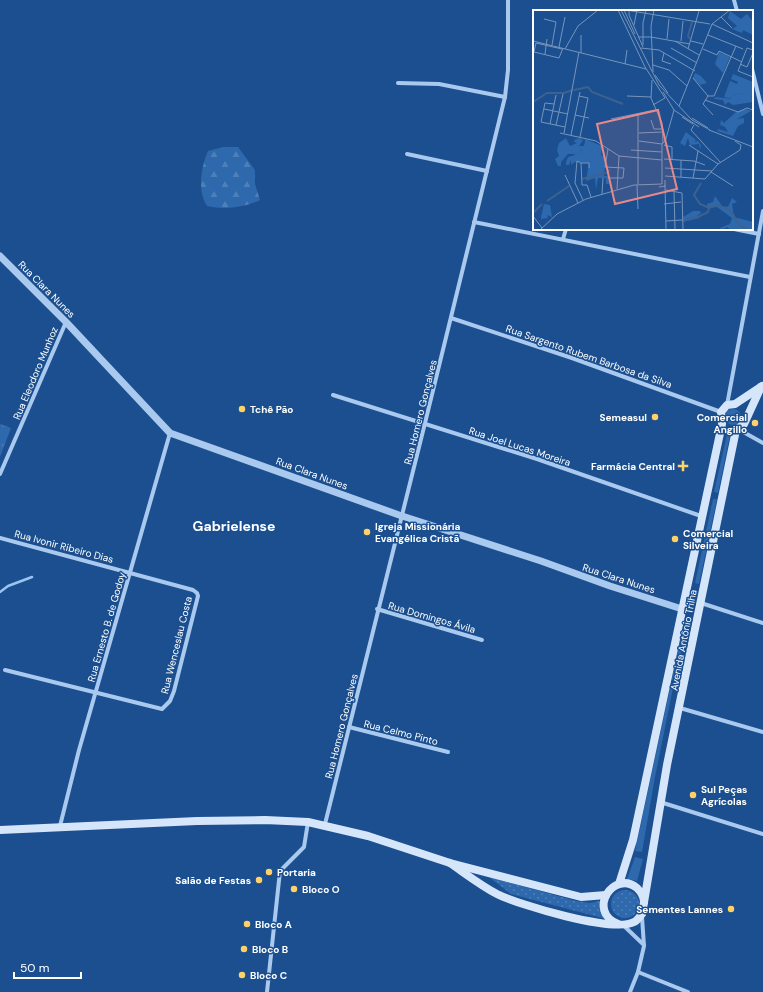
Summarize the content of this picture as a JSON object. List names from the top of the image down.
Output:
{
  "streets": {
    "main road": ["Avenida Antônio Trilha"],
    "street": [
      "Rua Clara Nunes",
      "Rua Sargento Rubem Barbosa da Silva",
      "Rua Eleodoro Munhoz",
      "Rua Homero Gonçalves",
      "Rua Joel Lucas Moreira",
      "Rua Ivonir Ribeiro Dias",
      "Rua Domingos Ávila",
      "Rua Ernesto B. de Godoy",
      "Rua Wenceslau Costa",
      "Rua Celmo Pinto"
    ]
  },
  "crossings": [
    ["Rua Clara Nunes", "Rua Eleodoro Munhoz"],
    ["Rua Clara Nunes", "Rua Homero Gonçalves"],
    ["Rua Clara Nunes", "Rua Ernesto B. de Godoy"],
    ["Rua Clara Nunes", "Avenida Antônio Trilha"],
    ["Rua Sargento Rubem Barbosa da Silva", "Rua Homero Gonçalves"],
    ["Rua Sargento Rubem Barbosa da Silva", "Avenida Antônio Trilha"],
    ["Rua Homero Gonçalves", "Rua Joel Lucas Moreira"],
    ["Rua Homero Gonçalves", "Rua Domingos Ávila"],
    ["Rua Homero Gonçalves", "Rua Celmo Pinto"],
    ["Rua Joel Lucas Moreira", "Avenida Antônio Trilha"],
    ["Rua Ivonir Ribeiro Dias", "Rua Ernesto B. de Godoy"],
    ["Rua Ivonir Ribeiro Dias", "Rua Wenceslau Costa"],
    ["Rua Ernesto B. de Godoy", "Rua Wenceslau Costa"]
  ],
  "districts": ["Gabrielense"],
  "places": {
    "other": [
      "Tchê Pão",
      "Semeasul",
      "Comercial Angillo",
      "Igreja Missionária Evangélica Cristã",
      "Comercial Silveira",
      "Sul Peças Agrícolas",
      "Portaria",
      "Salão de Festas",
      "Bloco O",
      "Sementes Lannes",
      "Bloco A",
      "Bloco B",
      "Bloco C"
    ],
    "health": ["Farmácia Central"]
  },
  "scale_bar": "50 m"
}
